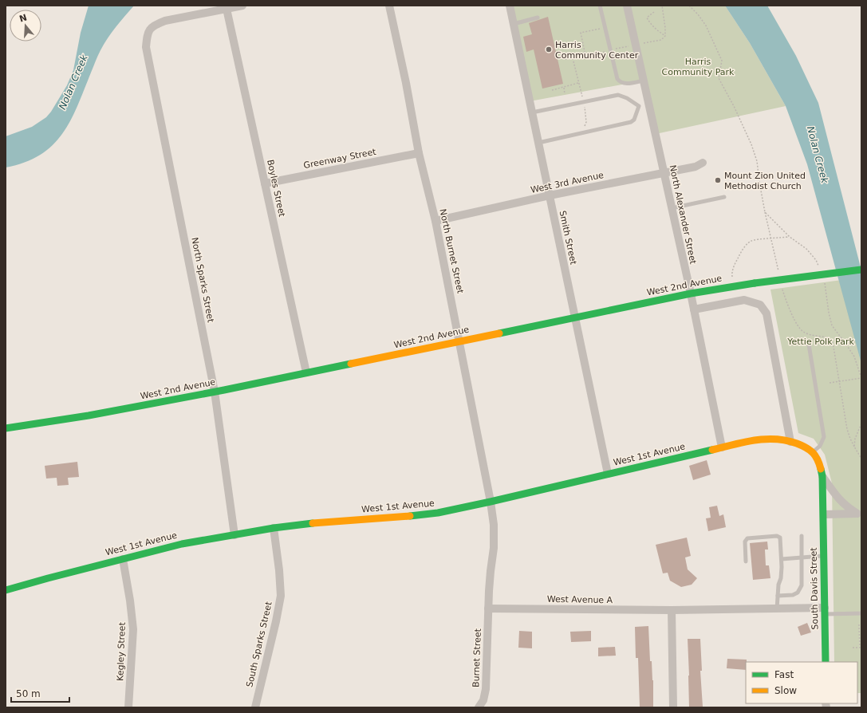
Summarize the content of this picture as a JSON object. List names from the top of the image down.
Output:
{
  "streets": {
    "street": [
      "Greenway Street",
      "West 3rd Avenue",
      "Boyles Street",
      "North Alexander Street",
      "Smith Street",
      "North Burnet Street",
      "North Sparks Street",
      "West 2nd Avenue",
      "West 1st Avenue",
      "South Davis Street",
      "West Avenue A",
      "South Sparks Street",
      "Kegley Street",
      "Burnet Street"
    ]
  },
  "crossings": [
    ["Greenway Street", "Boyles Street"],
    ["Greenway Street", "North Burnet Street"],
    ["West 3rd Avenue", "North Alexander Street"],
    ["West 3rd Avenue", "Smith Street"],
    ["West 3rd Avenue", "North Burnet Street"],
    ["Boyles Street", "North Sparks Street"],
    ["Boyles Street", "West 2nd Avenue"],
    ["North Alexander Street", "West 2nd Avenue"],
    ["North Alexander Street", "West 1st Avenue"],
    ["Smith Street", "West 2nd Avenue"],
    ["Smith Street", "West 1st Avenue"],
    ["North Burnet Street", "West 2nd Avenue"],
    ["North Burnet Street", "West 1st Avenue"],
    ["North Burnet Street", "Burnet Street"],
    ["North Sparks Street", "West 2nd Avenue"],
    ["North Sparks Street", "West 1st Avenue"],
    ["West 1st Avenue", "South Davis Street"],
    ["West 1st Avenue", "South Sparks Street"],
    ["West 1st Avenue", "Kegley Street"],
    ["West 1st Avenue", "Burnet Street"],
    ["South Davis Street", "West Avenue A"],
    ["West Avenue A", "Burnet Street"]
  ],
  "water": ["Nolan Creek"],
  "parks": ["Harris Community Park", "Yettie Polk Park"],
  "places": ["Harris Community Center", "Mount Zion United Methodist Church"],
  "legend": ["Fast", "Slow"],
  "scale_bar": "50 m",
  "north": "top"
}
